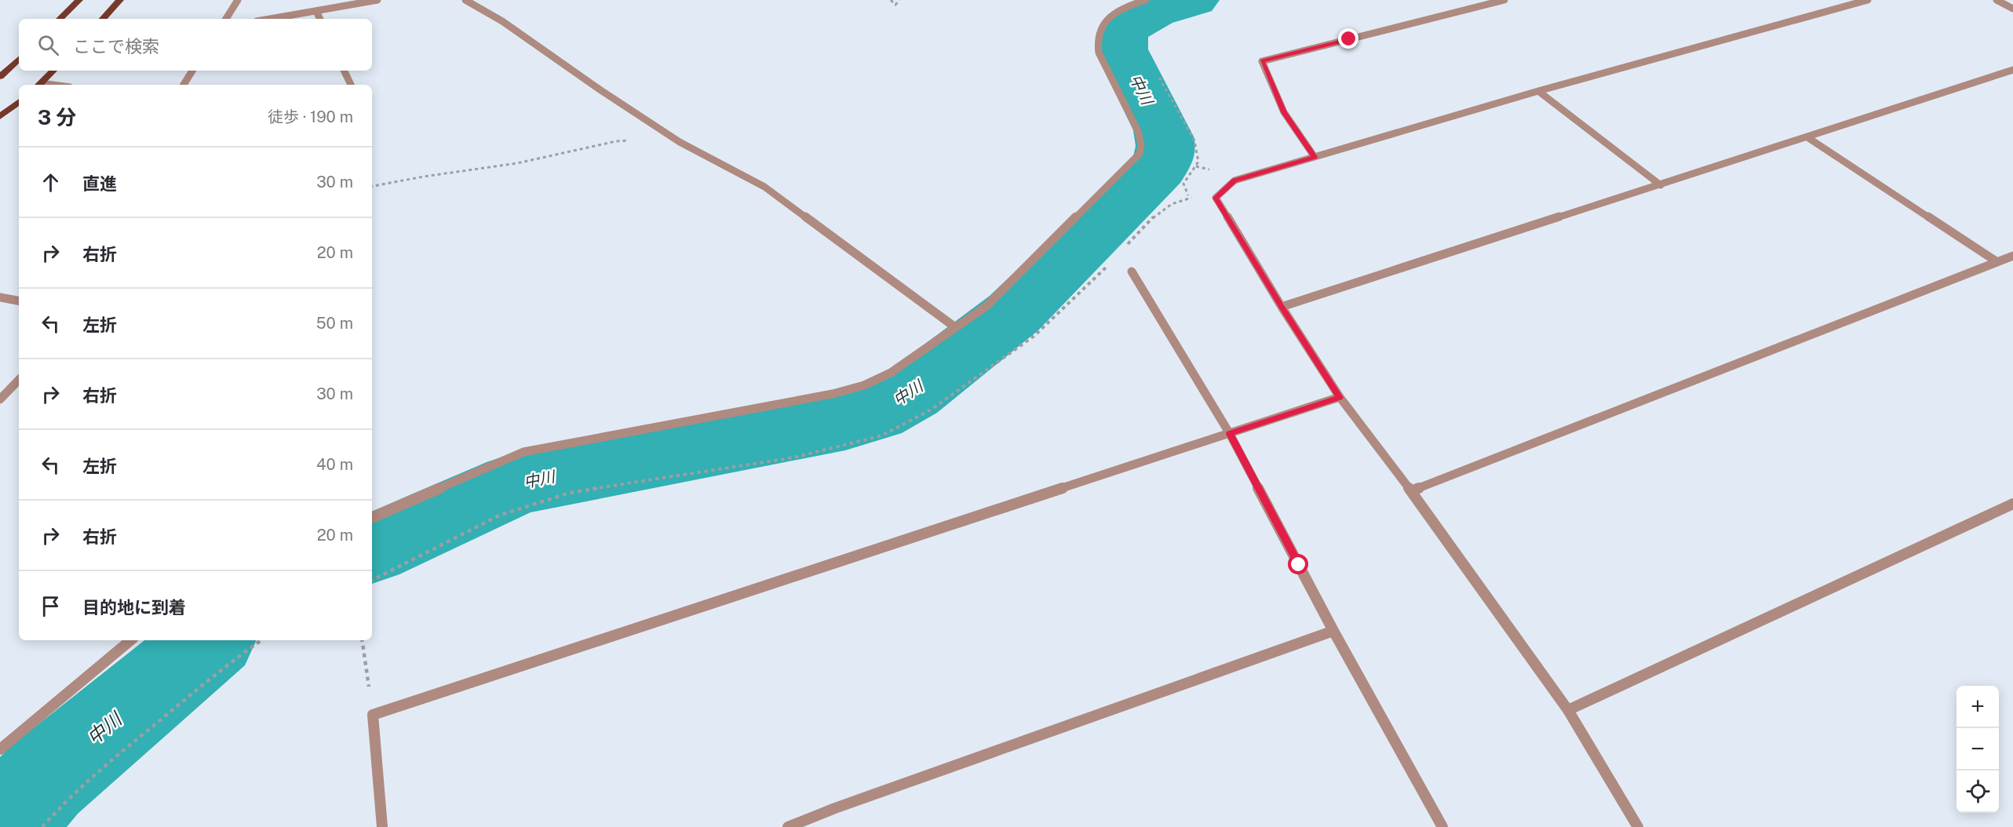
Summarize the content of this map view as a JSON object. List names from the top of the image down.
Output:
{
  "water": ["中川"],
  "page": {
    "search": "ここで検索",
    "heading": ["3 分", "徒歩 · 190 m"],
    "list": [
      ["直進", "30 m"],
      ["右折", "20 m"],
      ["左折", "50 m"],
      ["右折", "30 m"],
      ["左折", "40 m"],
      ["右折", "20 m"],
      "目的地に到着"
    ],
    "map_buttons": ["+", "−"]
  }
}
